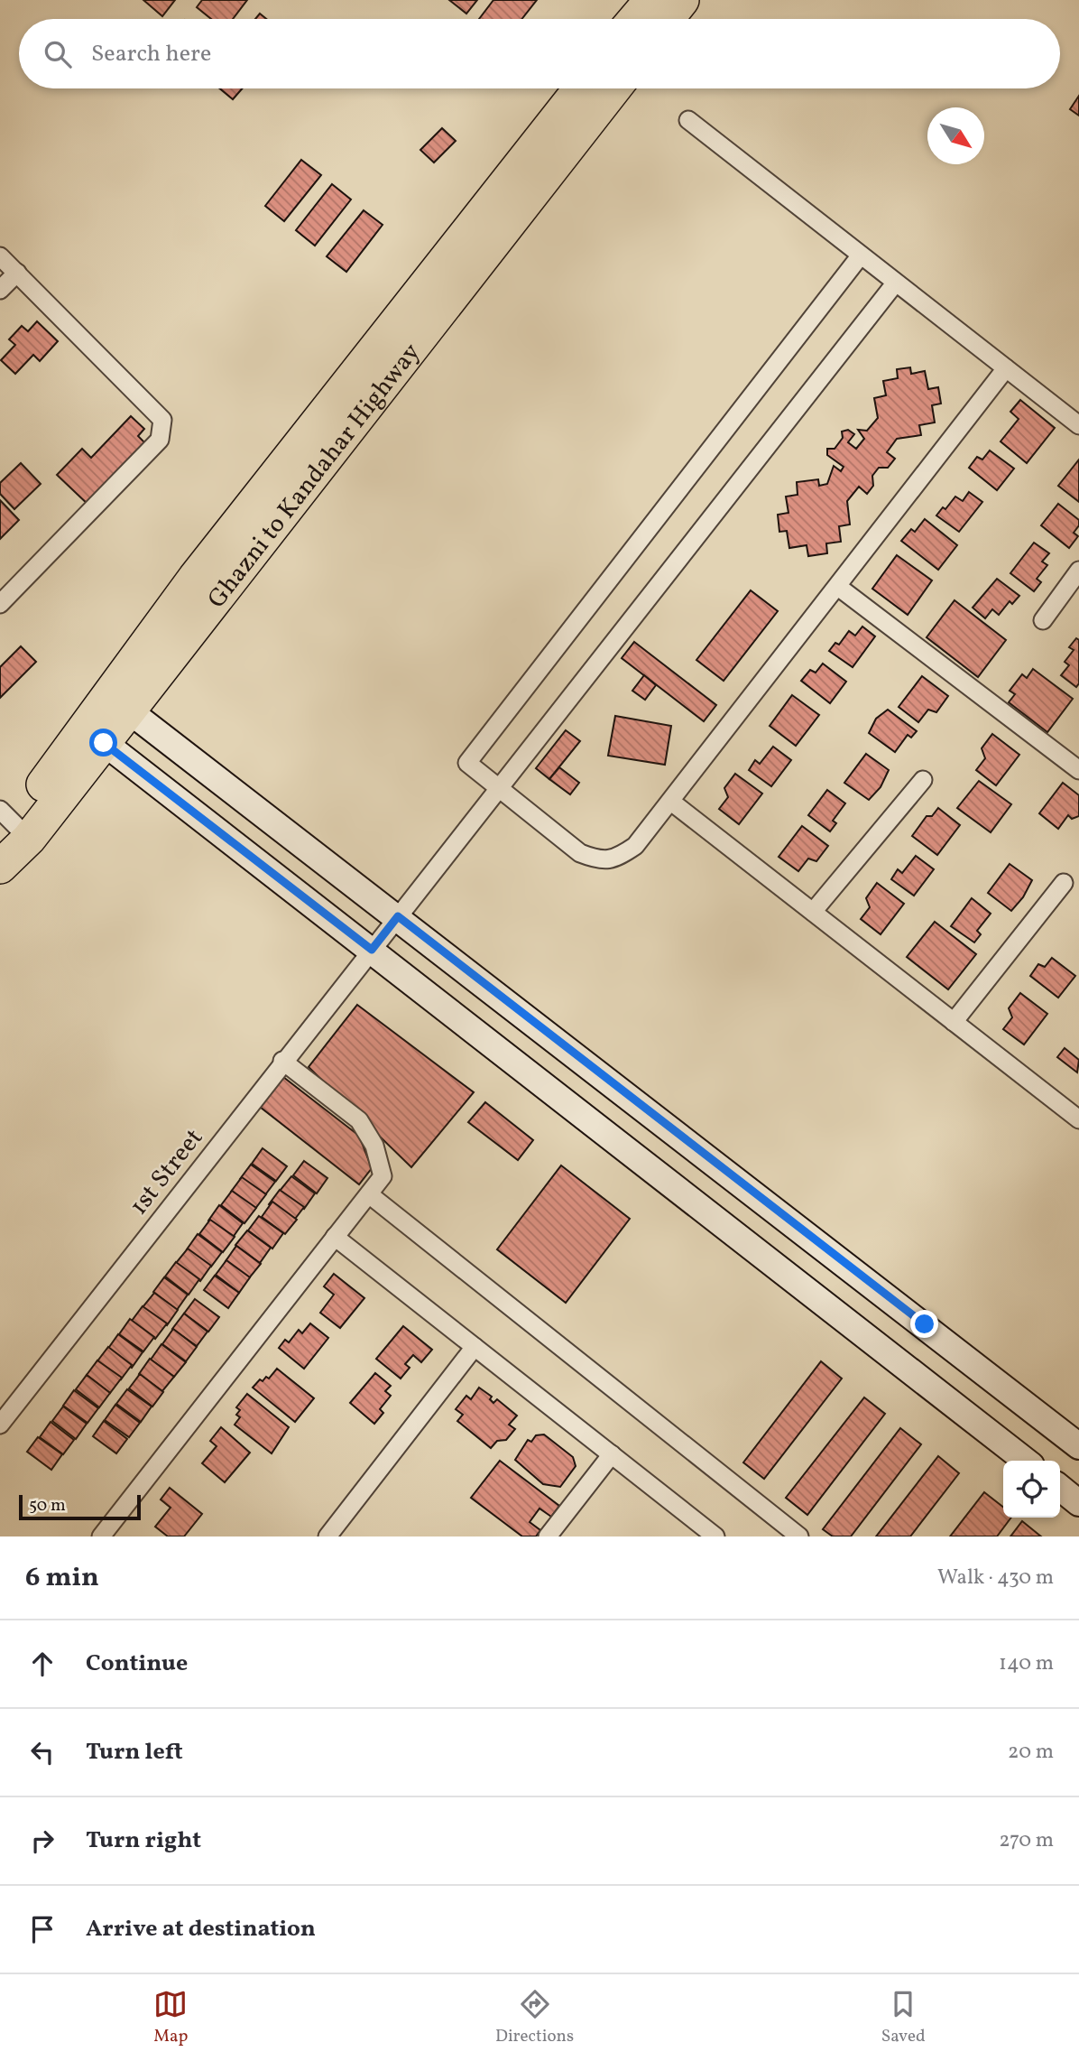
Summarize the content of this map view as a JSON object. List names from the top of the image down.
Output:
{
  "streets": {
    "highway": ["Ghazni to Kandahar Highway"],
    "street": ["1st Street"]
  },
  "scale_bar": "50 m",
  "north": "bottom right",
  "page": {
    "search": "Search here",
    "scale": "50 m",
    "heading": ["6 min", "Walk · 430 m"],
    "list": [
      ["Continue", "140 m"],
      ["Turn left", "20 m"],
      ["Turn right", "270 m"],
      "Arrive at destination"
    ],
    "nav": ["Map", "Directions", "Saved"]
  }
}
